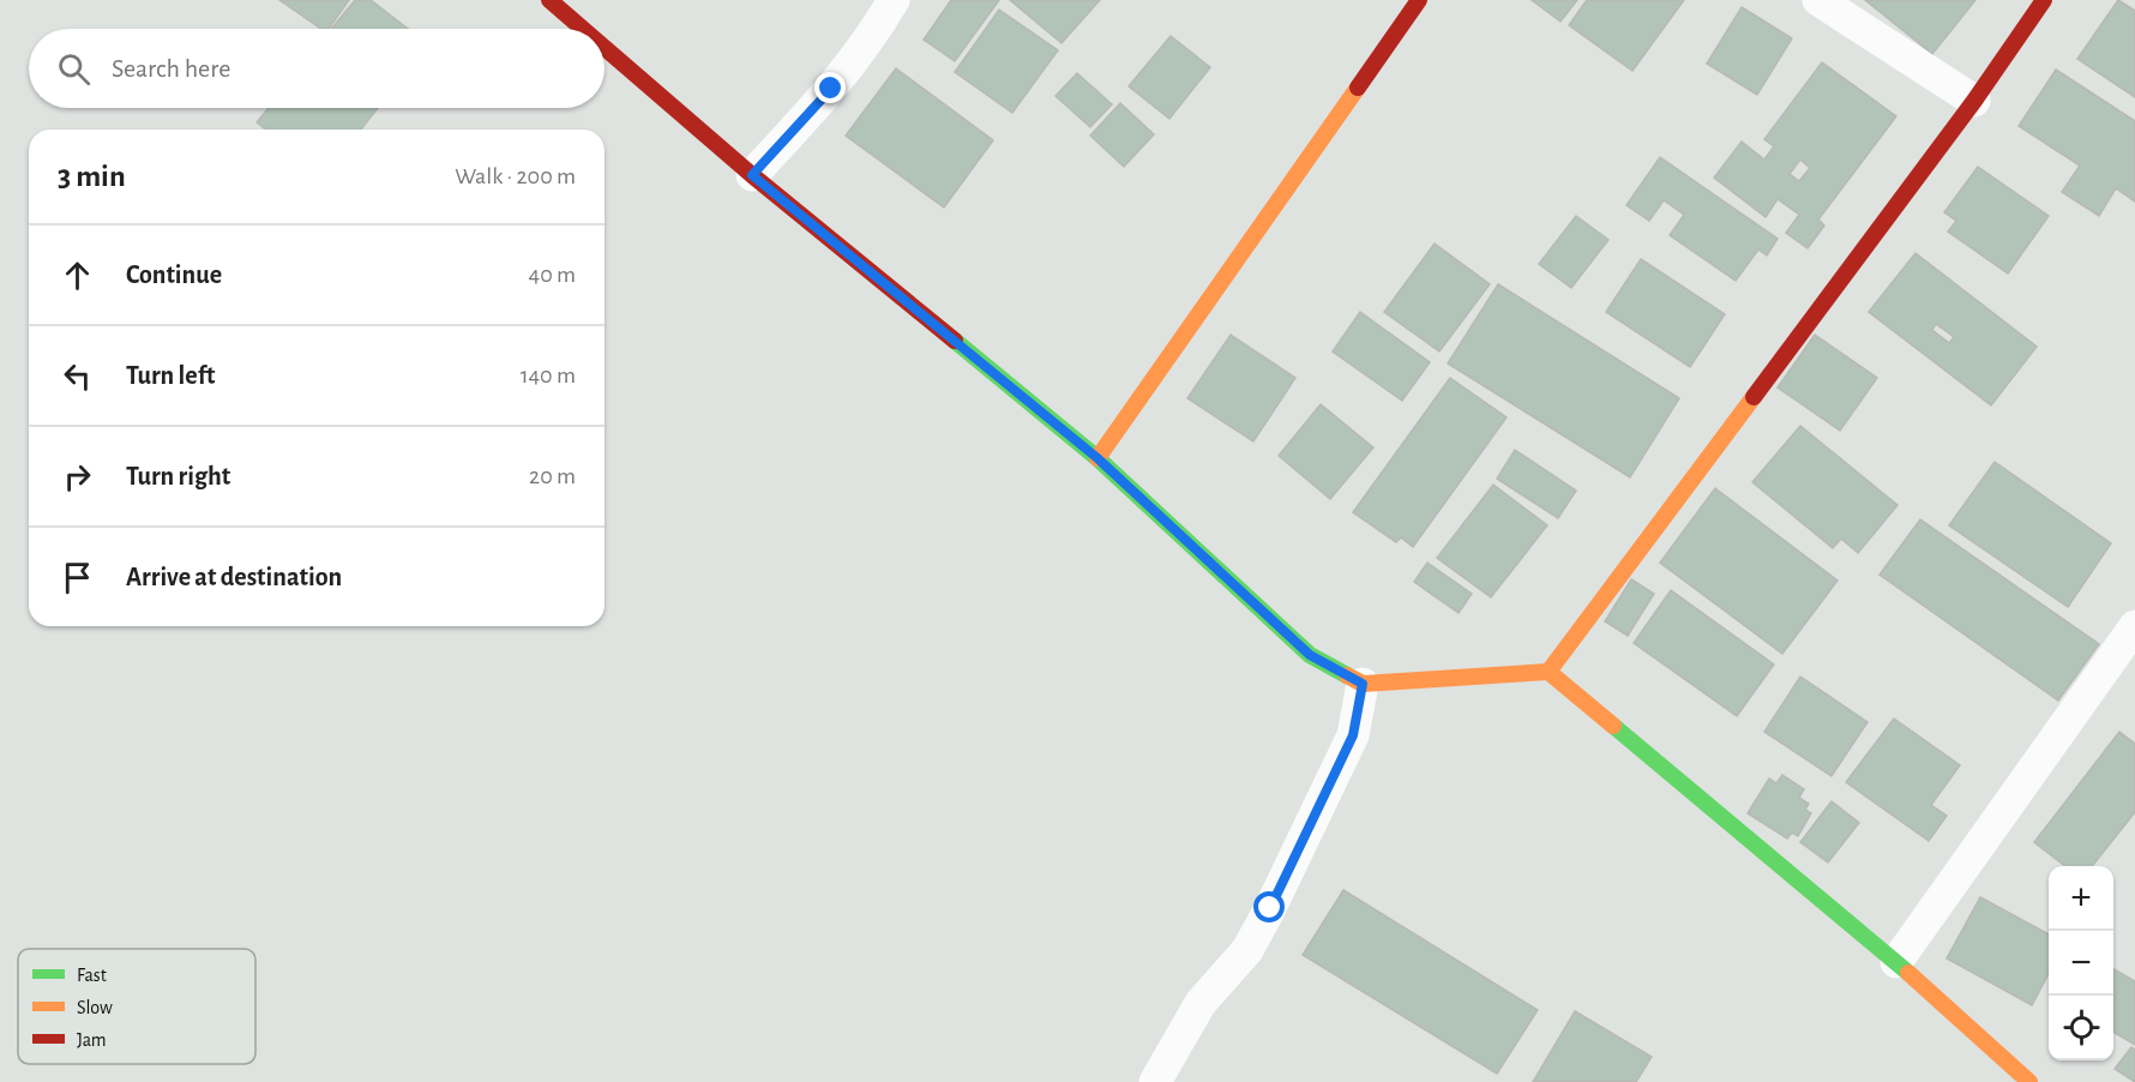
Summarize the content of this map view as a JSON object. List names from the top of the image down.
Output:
{
  "legend": ["Fast", "Slow", "Jam"],
  "page": {
    "search": "Search here",
    "heading": ["3 min", "Walk · 200 m"],
    "list": [
      ["Continue", "40 m"],
      ["Turn left", "140 m"],
      ["Turn right", "20 m"],
      "Arrive at destination"
    ],
    "map_buttons": ["+", "−"]
  }
}
